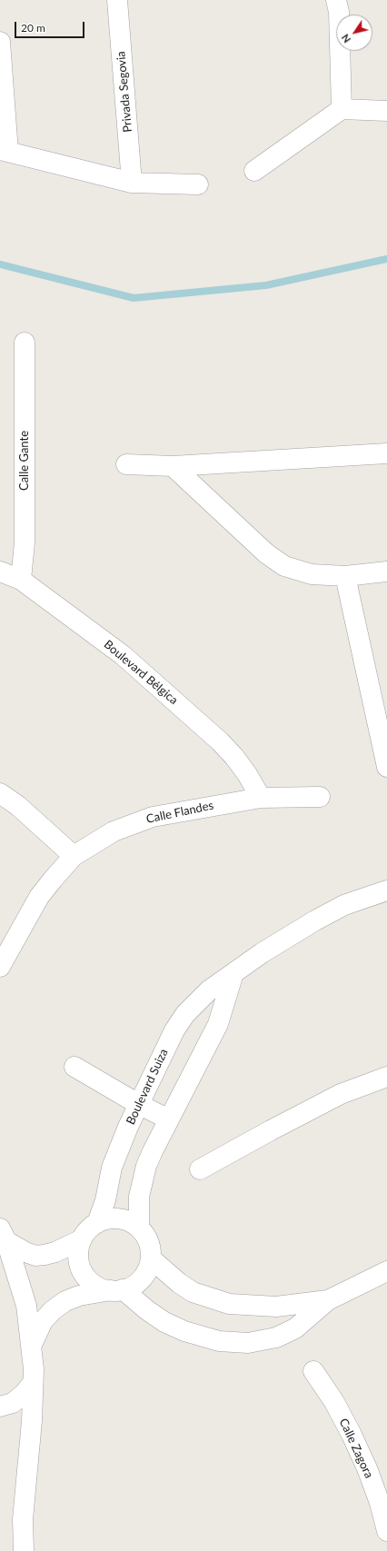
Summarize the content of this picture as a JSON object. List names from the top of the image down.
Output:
{
  "streets": {
    "street": [
      "Privada Segovia",
      "Calle Gante",
      "Boulevard Bélgica",
      "Calle Flandes",
      "Boulevard Suiza",
      "Calle Zagora"
    ]
  },
  "crossings": [
    ["Calle Gante", "Boulevard Bélgica"],
    ["Boulevard Bélgica", "Calle Flandes"]
  ],
  "scale_bar": "20 m",
  "north": "bottom left"
}
